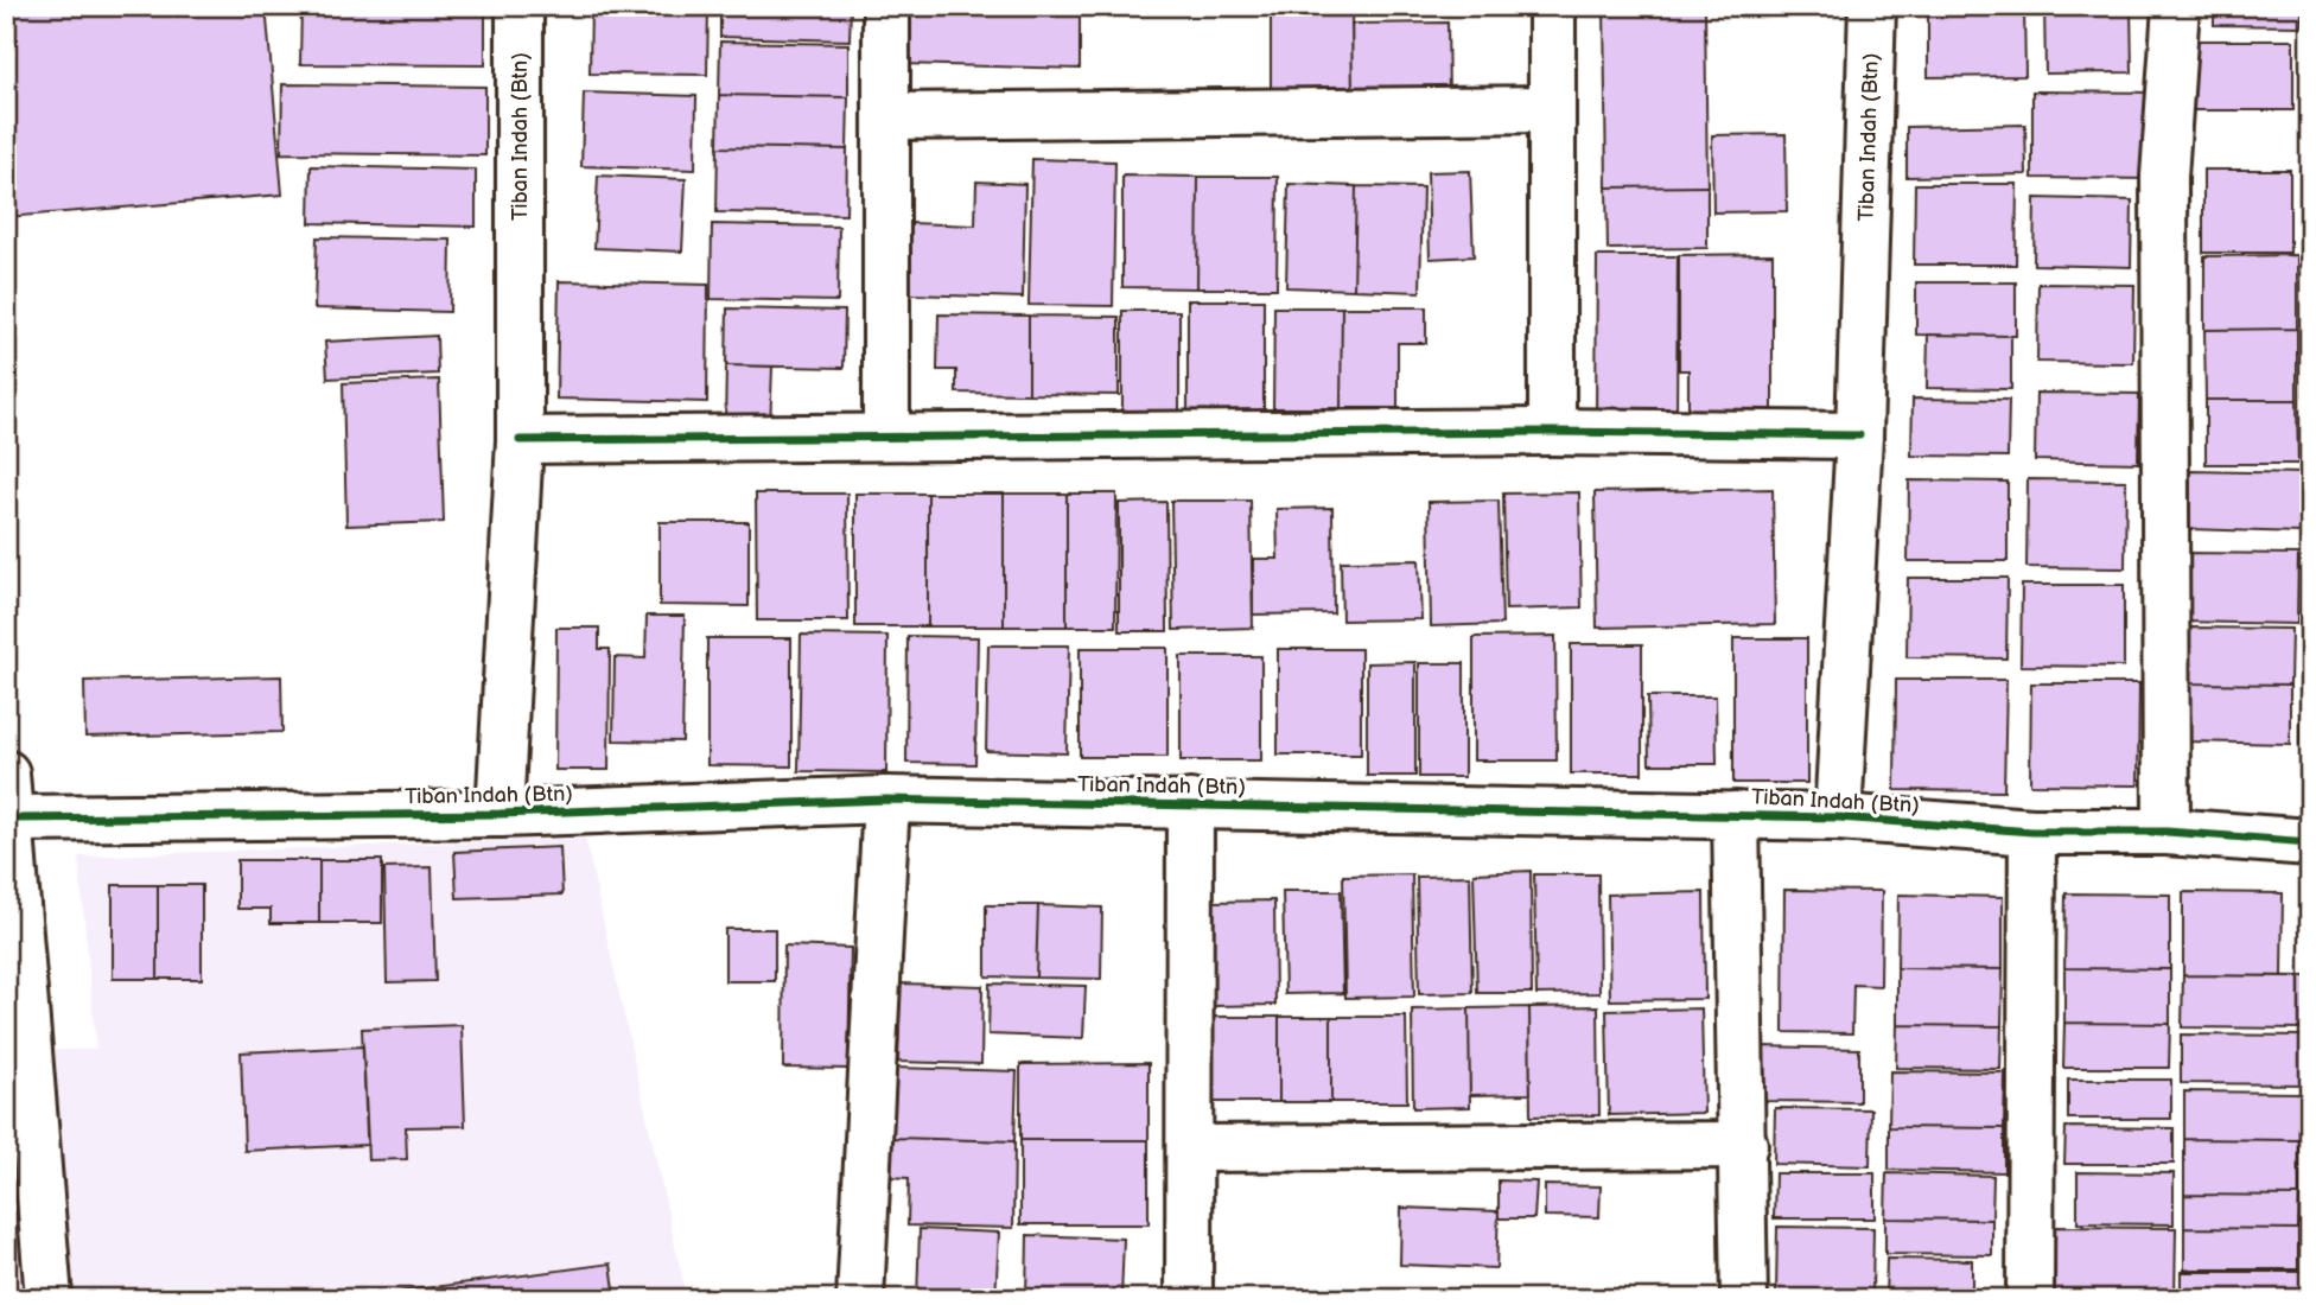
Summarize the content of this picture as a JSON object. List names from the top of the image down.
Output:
{
  "streets": {
    "street": ["Tiban Indah (Btn)"]
  }
}
